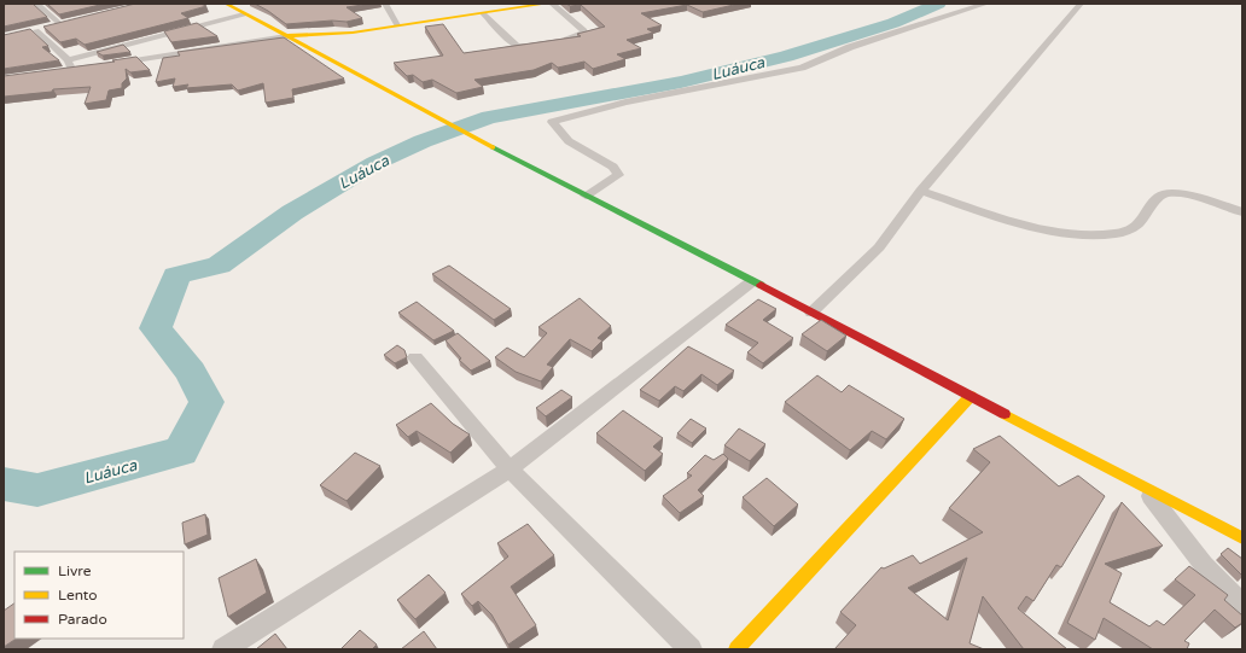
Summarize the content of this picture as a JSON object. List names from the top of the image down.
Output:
{
  "water": ["Luáuca"],
  "legend": ["Livre", "Lento", "Parado"]
}
